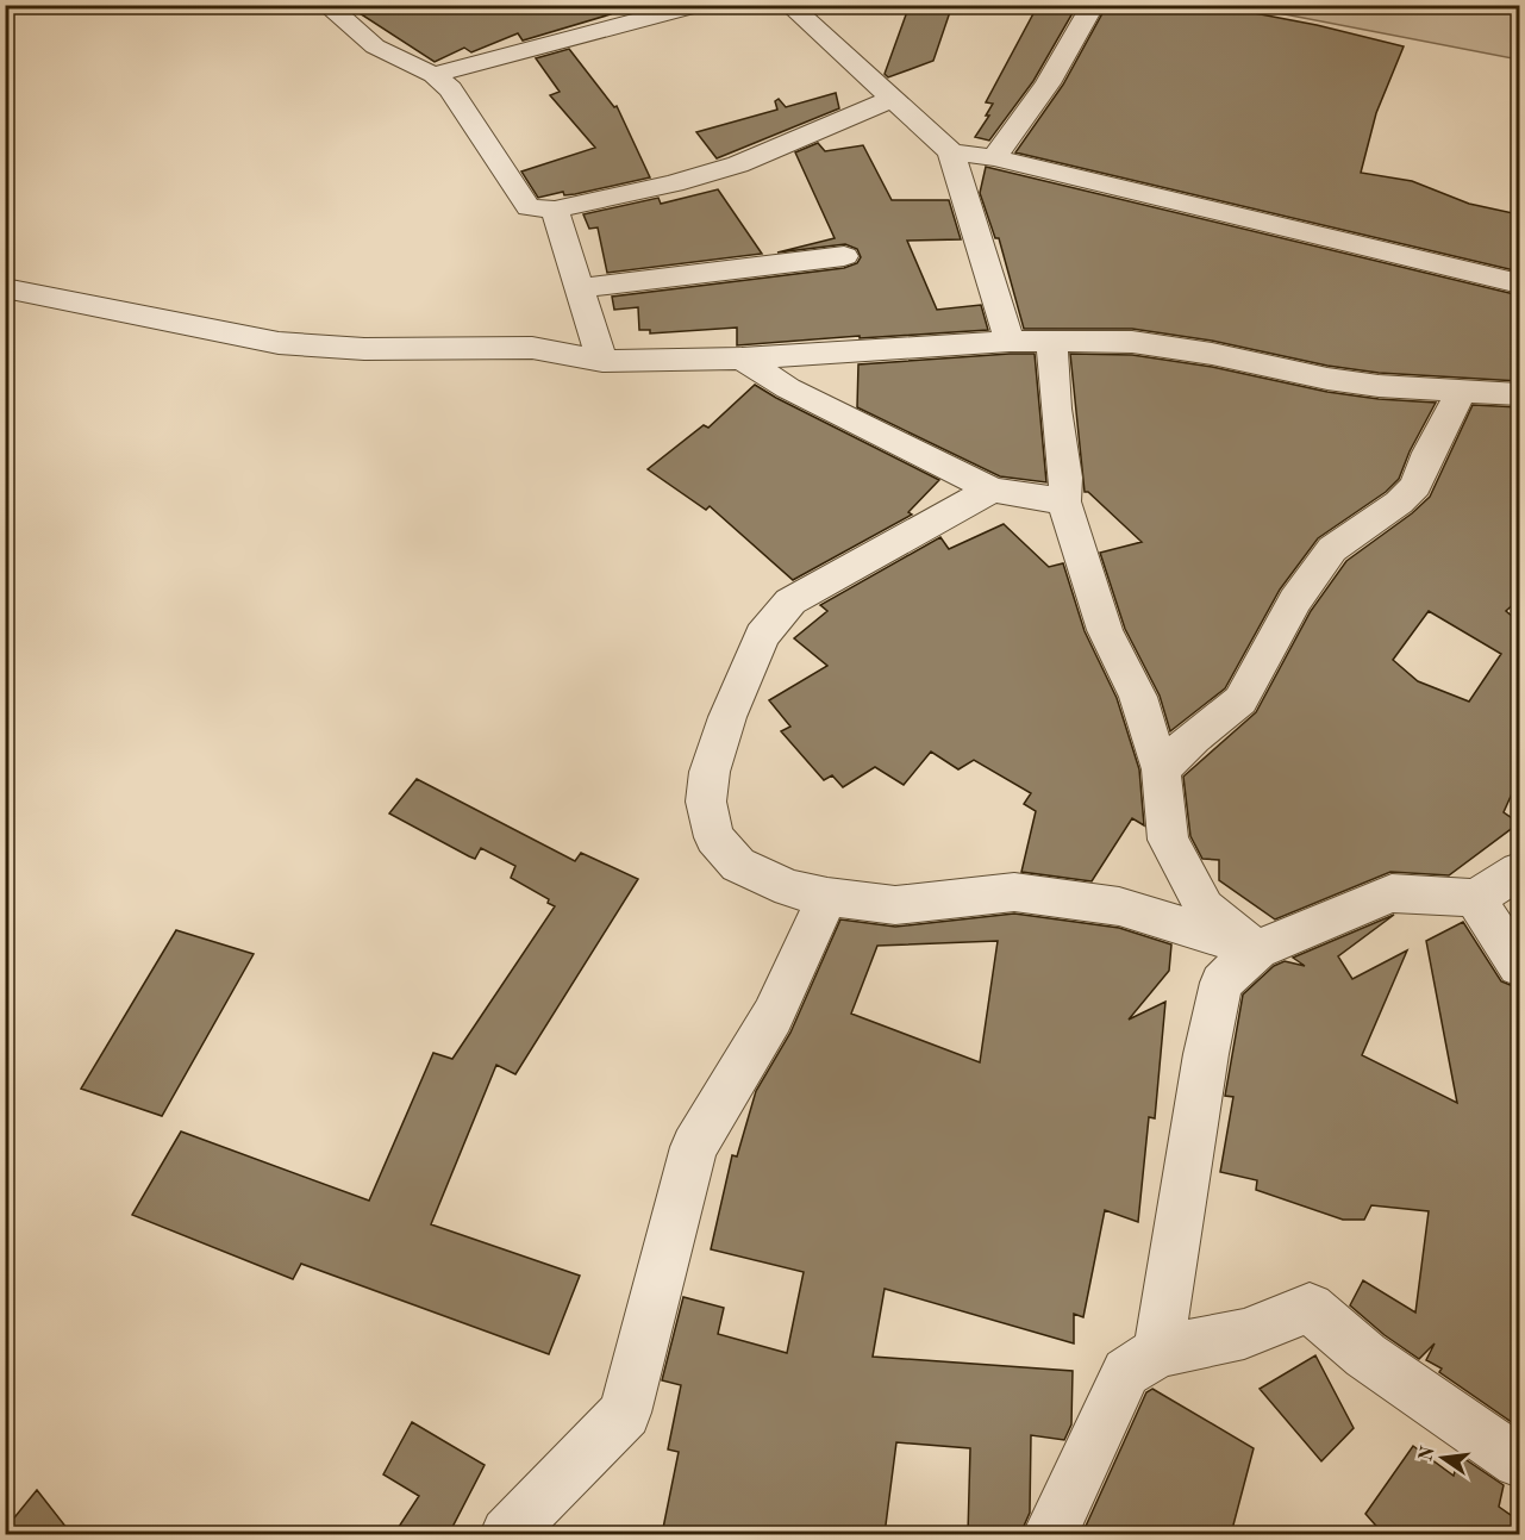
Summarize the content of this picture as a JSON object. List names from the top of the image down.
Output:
{
  "north": "left"
}
